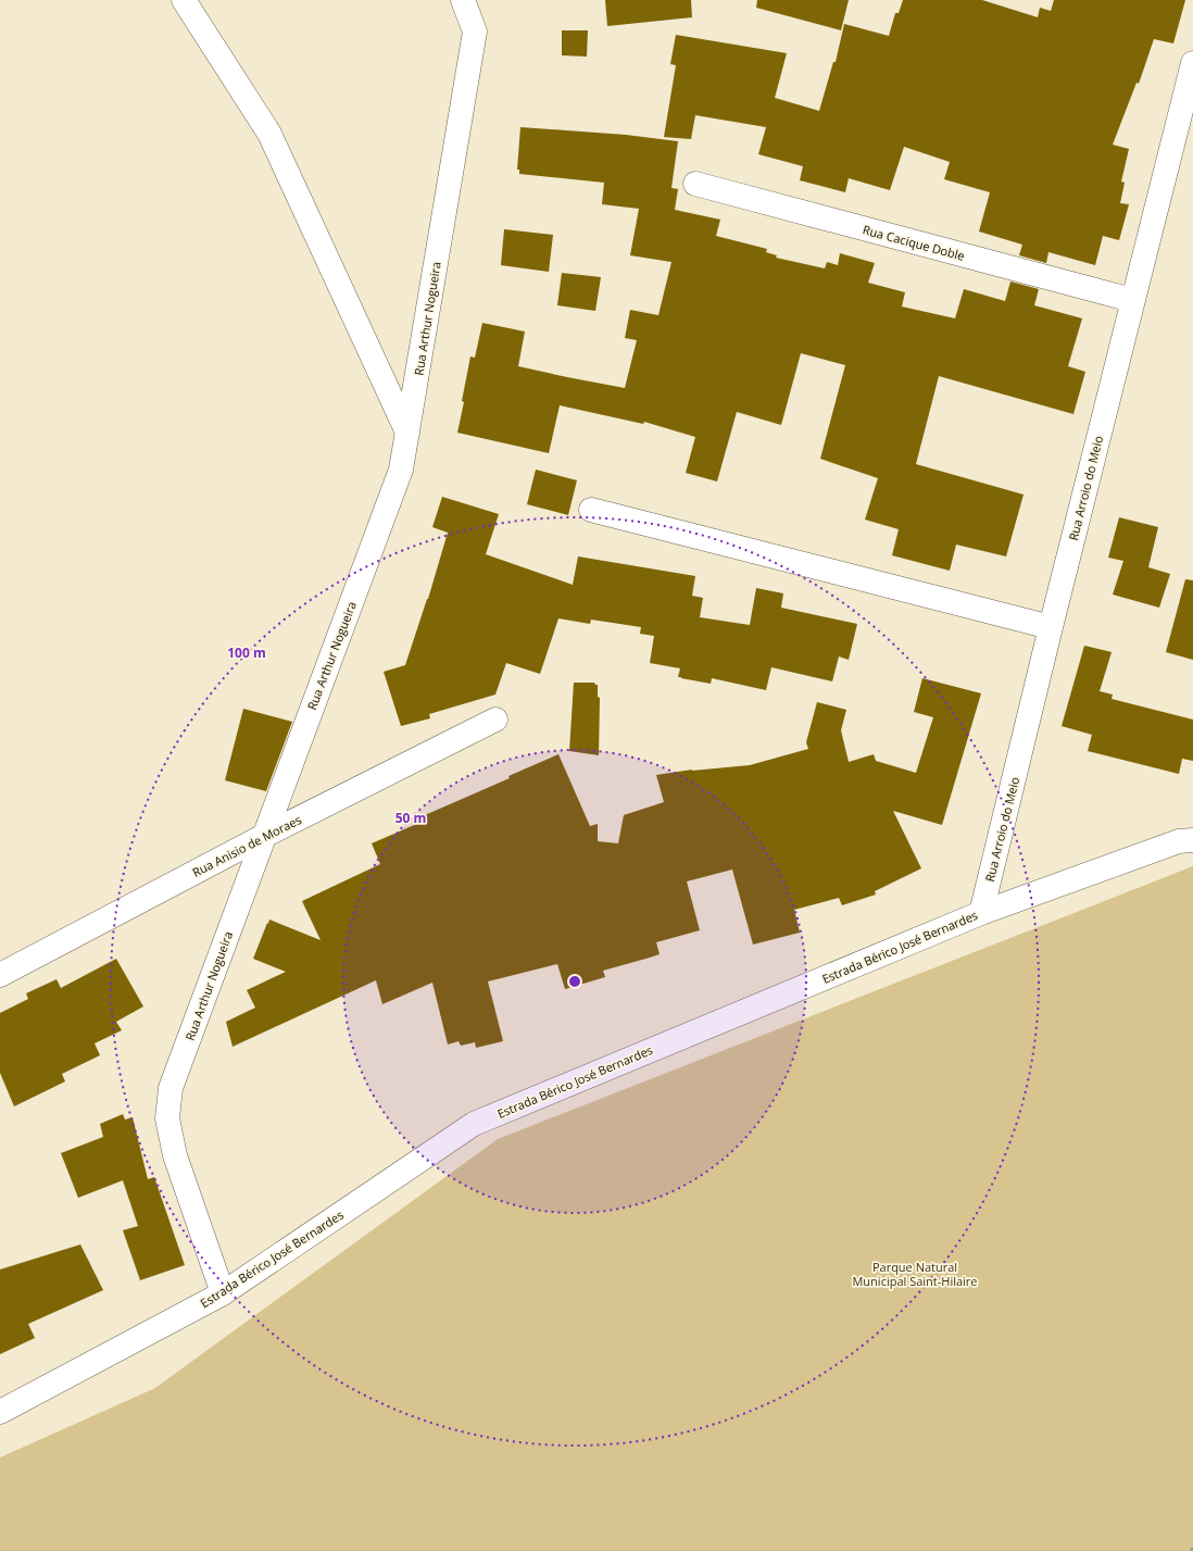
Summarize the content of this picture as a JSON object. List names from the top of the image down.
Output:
{
  "streets": {
    "street": [
      "Rua Cacique Doble",
      "Rua Arthur Nogueira",
      "Rua Arroio do Meio",
      "Rua Anisio de Moraes",
      "Estrada Bérico José Bernardes"
    ]
  },
  "crossings": [
    ["Rua Cacique Doble", "Rua Arroio do Meio"],
    ["Rua Arthur Nogueira", "Rua Anisio de Moraes"],
    ["Rua Arthur Nogueira", "Estrada Bérico José Bernardes"],
    ["Rua Arroio do Meio", "Estrada Bérico José Bernardes"]
  ],
  "parks": ["Parque Natural Municipal Saint-Hilaire"],
  "rings": ["100 m", "50 m"]
}
